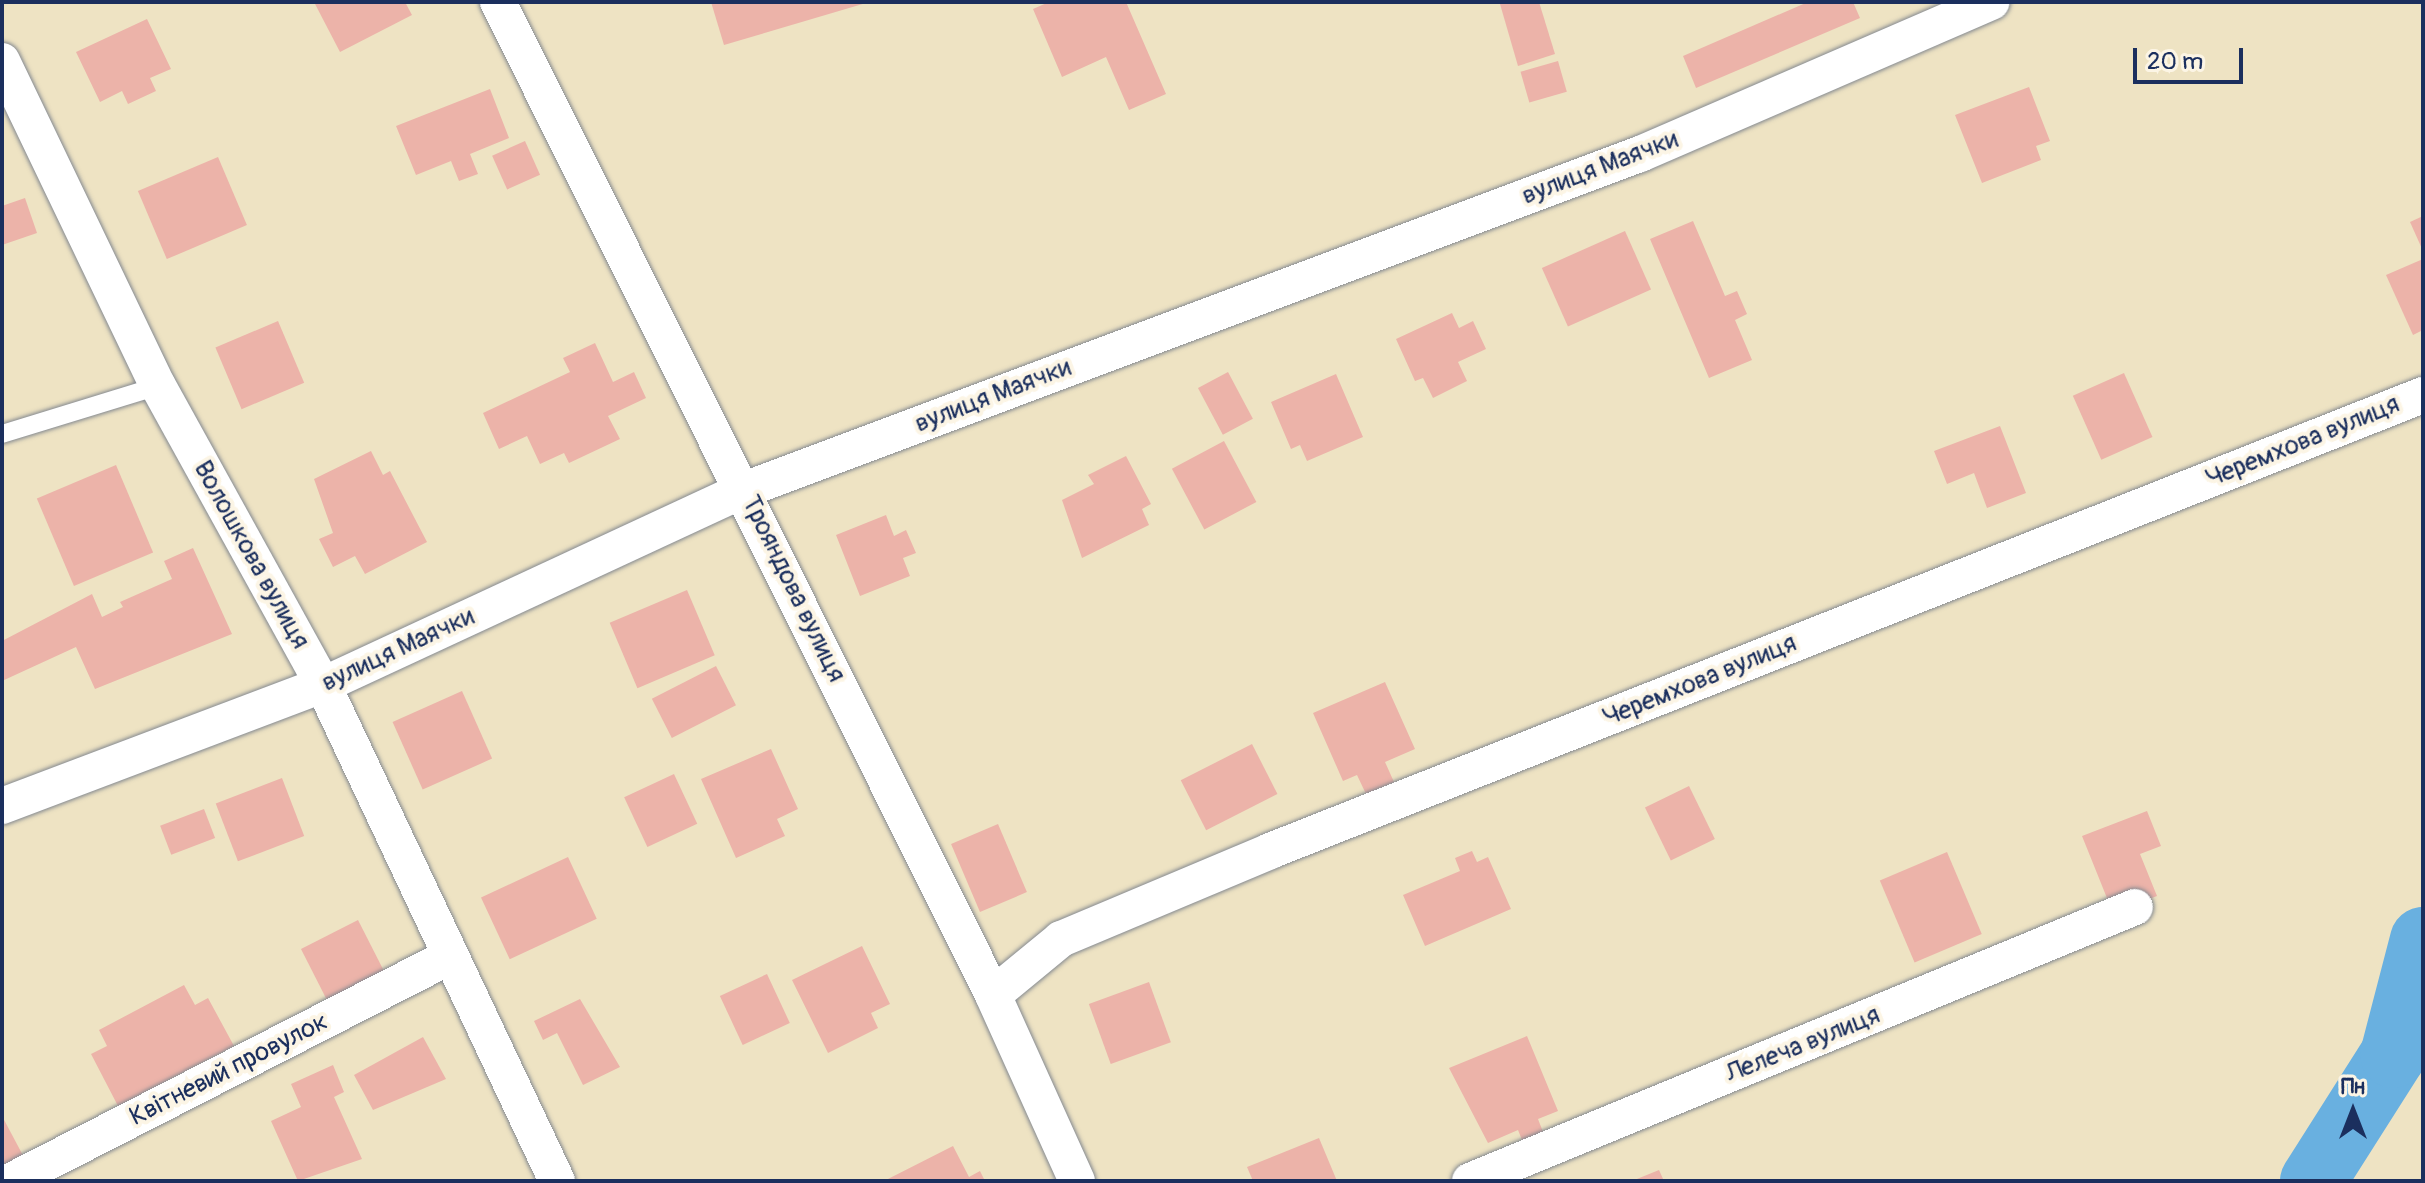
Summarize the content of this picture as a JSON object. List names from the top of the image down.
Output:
{
  "streets": {
    "street": [
      "вулиця Маячки",
      "Черемхова вулиця",
      "Волошкова вулиця",
      "Трояндова вулиця",
      "Лелеча вулиця",
      "Квітневий провулок"
    ]
  },
  "crossings": [
    ["вулиця Маячки", "Волошкова вулиця"],
    ["вулиця Маячки", "Трояндова вулиця"],
    ["Черемхова вулиця", "Трояндова вулиця"],
    ["Волошкова вулиця", "Квітневий провулок"]
  ],
  "scale_bar": "20 m",
  "north": "top"
}
